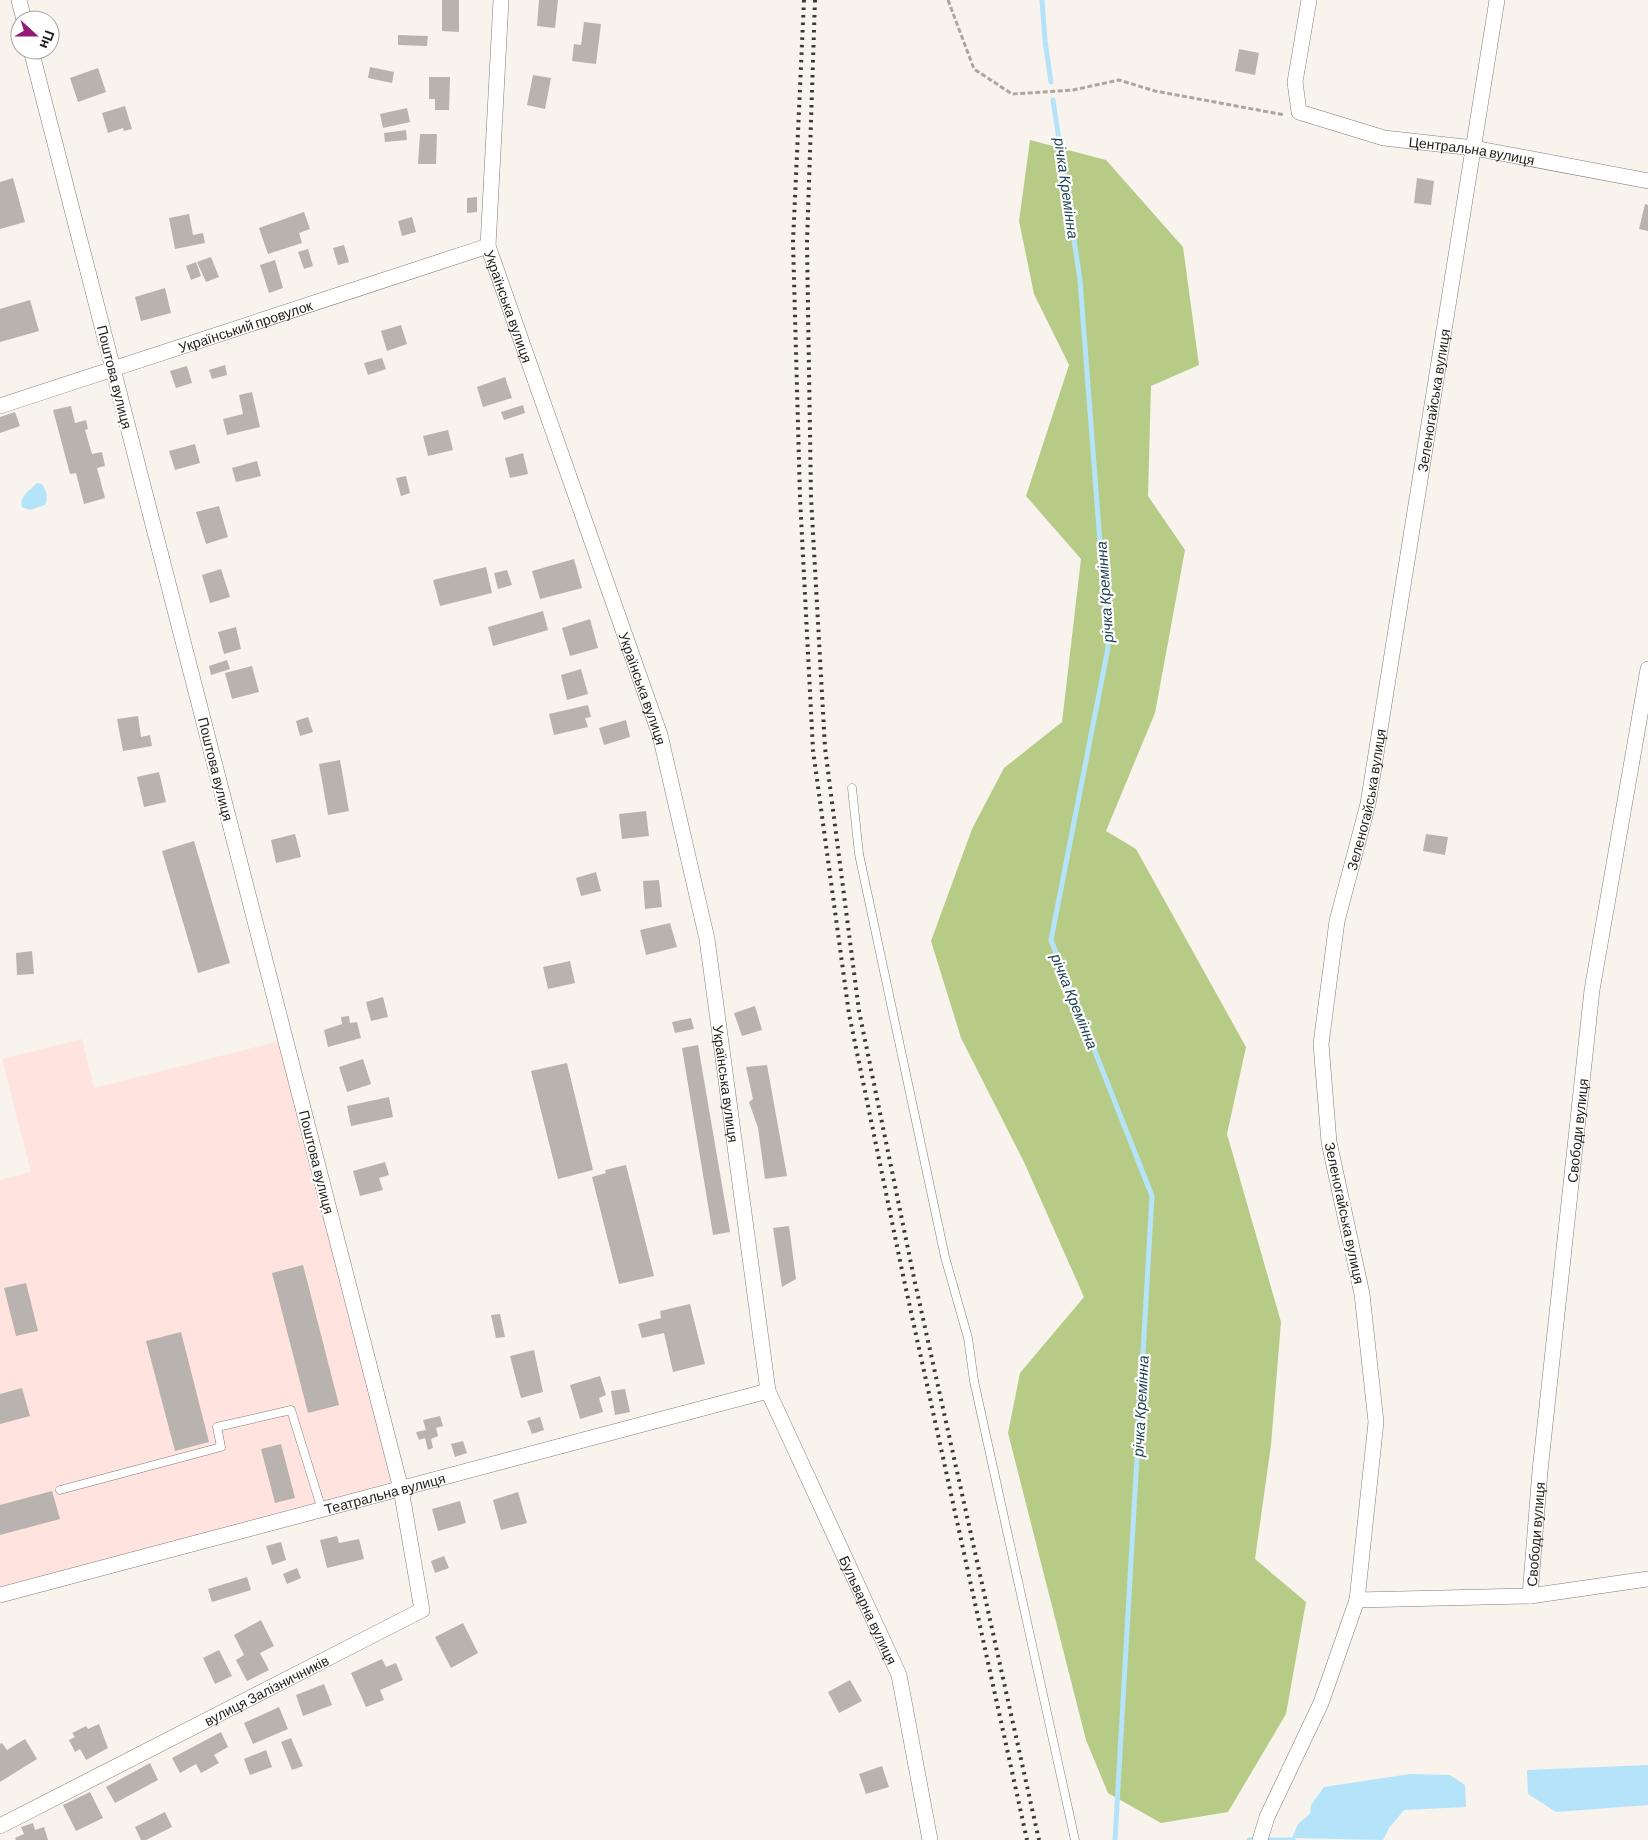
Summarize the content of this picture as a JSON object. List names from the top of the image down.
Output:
{
  "streets": {
    "street": [
      "Центральна вулиця",
      "Українська вулиця",
      "Український провулок",
      "Поштова вулиця",
      "Зеленогайська вулиця",
      "Свободи вулиця",
      "Театральна вулиця",
      "Бульварна вулиця",
      "вулиця Залізничників"
    ]
  },
  "crossings": [
    ["Центральна вулиця", "Зеленогайська вулиця"],
    ["Українська вулиця", "Український провулок"],
    ["Українська вулиця", "Театральна вулиця"],
    ["Українська вулиця", "Бульварна вулиця"],
    ["Український провулок", "Поштова вулиця"],
    ["Поштова вулиця", "Театральна вулиця"],
    ["Поштова вулиця", "вулиця Залізничників"],
    ["Театральна вулиця", "Бульварна вулиця"],
    ["Театральна вулиця", "вулиця Залізничників"]
  ],
  "water": ["річка Кремінна"],
  "north": "right"
}
